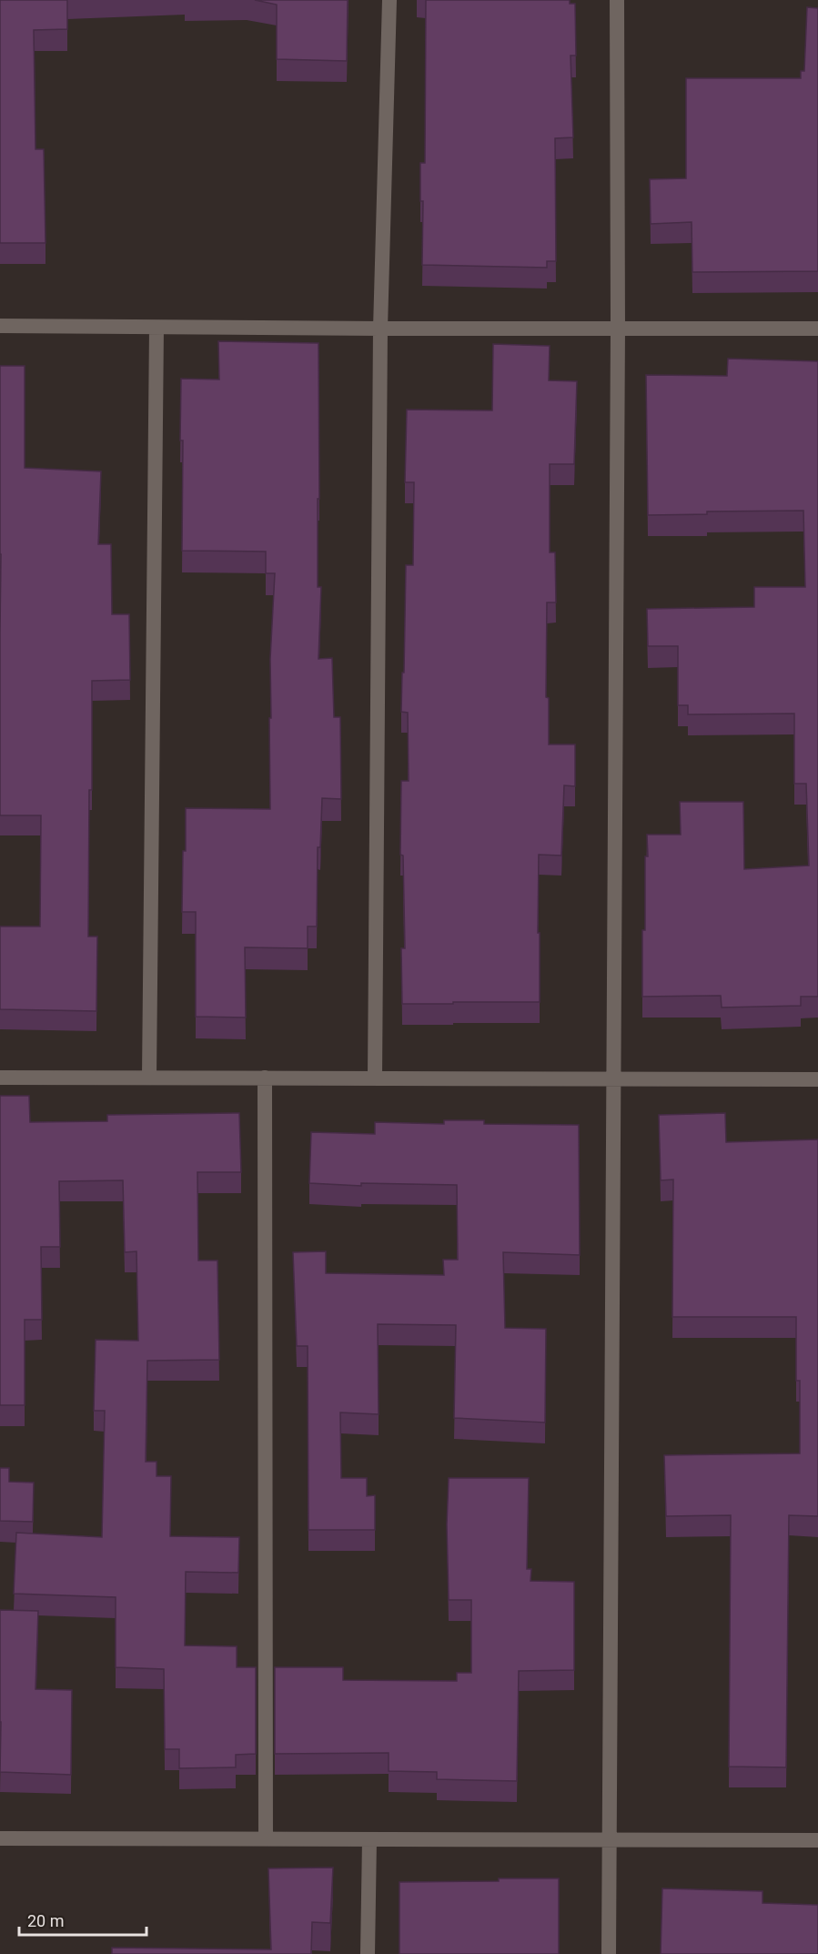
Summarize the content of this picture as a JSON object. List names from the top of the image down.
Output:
{
  "scale_bar": "20 m"
}
